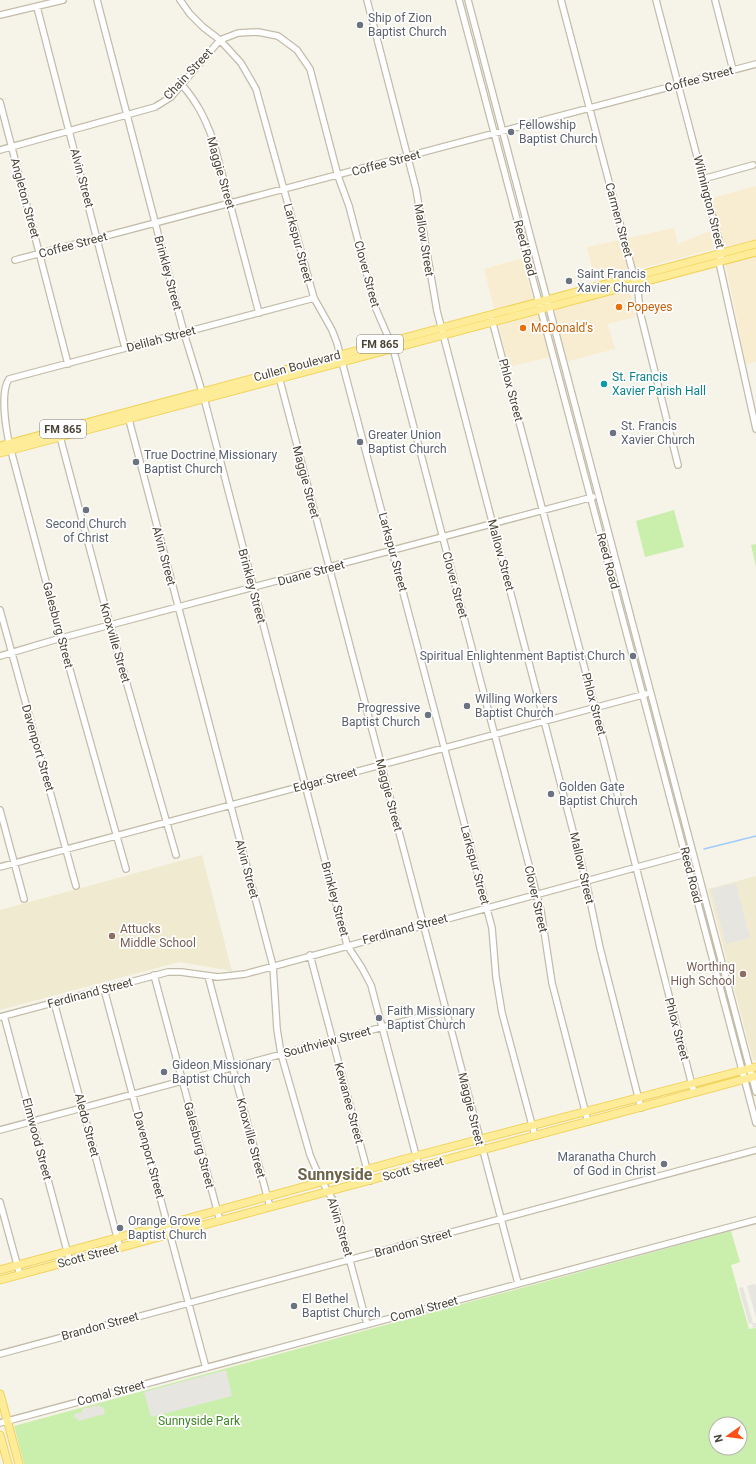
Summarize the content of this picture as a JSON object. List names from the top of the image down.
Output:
{
  "streets": {
    "main road": ["FM 865", "Cullen Boulevard", "Scott Street"],
    "street": [
      "Chain Street",
      "Coffee Street",
      "Maggie Street",
      "Alvin Street",
      "Angleton Street",
      "Wilmington Street",
      "Carmen Street",
      "Mallow Street",
      "Larkspur Street",
      "Reed Road",
      "Brinkley Street",
      "Clover Street",
      "Delilah Street",
      "Phlox Street",
      "Duane Street",
      "Galesburg Street",
      "Knoxville Street",
      "Davenport Street",
      "Edgar Street",
      "Ferdinand Street",
      "Southview Street",
      "Kewanee Street",
      "Aledo Street",
      "Elmwood Street",
      "Brandon Street",
      "Comal Street"
    ]
  },
  "crossings": [
    ["Chain Street", "Maggie Street"],
    ["Chain Street", "Alvin Street"],
    ["Chain Street", "Angleton Street"],
    ["Chain Street", "Larkspur Street"],
    ["Chain Street", "Brinkley Street"],
    ["Chain Street", "Clover Street"],
    ["Coffee Street", "Maggie Street"],
    ["Coffee Street", "Alvin Street"],
    ["Coffee Street", "Angleton Street"],
    ["Coffee Street", "Wilmington Street"],
    ["Coffee Street", "Carmen Street"],
    ["Coffee Street", "Mallow Street"],
    ["Coffee Street", "Larkspur Street"],
    ["Coffee Street", "Reed Road"],
    ["Coffee Street", "Brinkley Street"],
    ["Coffee Street", "Clover Street"],
    ["Maggie Street", "Delilah Street"],
    ["Maggie Street", "Cullen Boulevard"],
    ["Maggie Street", "Duane Street"],
    ["Maggie Street", "Edgar Street"],
    ["Maggie Street", "Ferdinand Street"],
    ["Maggie Street", "Southview Street"],
    ["Maggie Street", "Scott Street"],
    ["Maggie Street", "Brandon Street"],
    ["Maggie Street", "Comal Street"],
    ["Alvin Street", "Delilah Street"],
    ["Alvin Street", "Cullen Boulevard"],
    ["Alvin Street", "Duane Street"],
    ["Alvin Street", "Edgar Street"],
    ["Alvin Street", "Ferdinand Street"],
    ["Alvin Street", "Southview Street"],
    ["Alvin Street", "Scott Street"],
    ["Alvin Street", "Brandon Street"],
    ["Alvin Street", "Comal Street"],
    ["Angleton Street", "Delilah Street"],
    ["Wilmington Street", "Cullen Boulevard"],
    ["Carmen Street", "Cullen Boulevard"],
    ["Mallow Street", "Cullen Boulevard"],
    ["Mallow Street", "Duane Street"],
    ["Mallow Street", "Edgar Street"],
    ["Mallow Street", "Ferdinand Street"],
    ["Mallow Street", "Scott Street"],
    ["Larkspur Street", "Delilah Street"],
    ["Larkspur Street", "Cullen Boulevard"],
    ["Larkspur Street", "Duane Street"],
    ["Larkspur Street", "Edgar Street"],
    ["Larkspur Street", "Ferdinand Street"],
    ["Larkspur Street", "Scott Street"],
    ["Reed Road", "Cullen Boulevard"],
    ["Reed Road", "Duane Street"],
    ["Reed Road", "Edgar Street"],
    ["Reed Road", "Ferdinand Street"],
    ["Reed Road", "Scott Street"],
    ["Brinkley Street", "Delilah Street"],
    ["Brinkley Street", "Cullen Boulevard"],
    ["Brinkley Street", "Duane Street"],
    ["Brinkley Street", "Edgar Street"],
    ["Brinkley Street", "Ferdinand Street"],
    ["Brinkley Street", "Southview Street"],
    ["Brinkley Street", "Scott Street"],
    ["Clover Street", "Cullen Boulevard"],
    ["Clover Street", "Duane Street"],
    ["Clover Street", "Edgar Street"],
    ["Clover Street", "Ferdinand Street"],
    ["Clover Street", "Scott Street"],
    ["Delilah Street", "Galesburg Street"],
    ["Cullen Boulevard", "Phlox Street"],
    ["Cullen Boulevard", "Galesburg Street"],
    ["Cullen Boulevard", "Knoxville Street"],
    ["Phlox Street", "Duane Street"],
    ["Phlox Street", "Edgar Street"],
    ["Phlox Street", "Ferdinand Street"],
    ["Phlox Street", "Scott Street"],
    ["Duane Street", "Galesburg Street"],
    ["Duane Street", "Knoxville Street"],
    ["Duane Street", "Davenport Street"],
    ["Galesburg Street", "Edgar Street"],
    ["Galesburg Street", "Ferdinand Street"],
    ["Galesburg Street", "Southview Street"],
    ["Galesburg Street", "Scott Street"],
    ["Knoxville Street", "Edgar Street"],
    ["Knoxville Street", "Ferdinand Street"],
    ["Knoxville Street", "Southview Street"],
    ["Knoxville Street", "Scott Street"],
    ["Davenport Street", "Edgar Street"],
    ["Davenport Street", "Ferdinand Street"],
    ["Davenport Street", "Southview Street"],
    ["Davenport Street", "Scott Street"],
    ["Davenport Street", "Brandon Street"],
    ["Davenport Street", "Comal Street"],
    ["Ferdinand Street", "Kewanee Street"],
    ["Ferdinand Street", "Aledo Street"],
    ["Ferdinand Street", "Elmwood Street"],
    ["Southview Street", "Kewanee Street"],
    ["Southview Street", "Aledo Street"],
    ["Southview Street", "Elmwood Street"],
    ["Kewanee Street", "Scott Street"],
    ["Aledo Street", "Scott Street"],
    ["Elmwood Street", "Scott Street"]
  ],
  "districts": ["Sunnyside"],
  "parks": ["Sunnyside Park"],
  "places": [
    "Ship of Zion Baptist Church",
    "Fellowship Baptist Church",
    "Saint Francis Xavier Church",
    "Popeyes",
    "McDonald's",
    "St. Francis Xavier Parish Hall",
    "St. Francis Xavier Church",
    "Greater Union Baptist Church",
    "True Doctrine Missionary Baptist Church",
    "Second Church of Christ",
    "Spiritual Enlightenment Baptist Church",
    "Willing Workers Baptist Church",
    "Progressive Baptist Church",
    "Golden Gate Baptist Church",
    "Attucks Middle School",
    "Worthing High School",
    "Faith Missionary Baptist Church",
    "Gideon Missionary Baptist Church",
    "Maranatha Church of God in Christ",
    "Orange Grove Baptist Church",
    "El Bethel Baptist Church"
  ],
  "north": "left"
}
